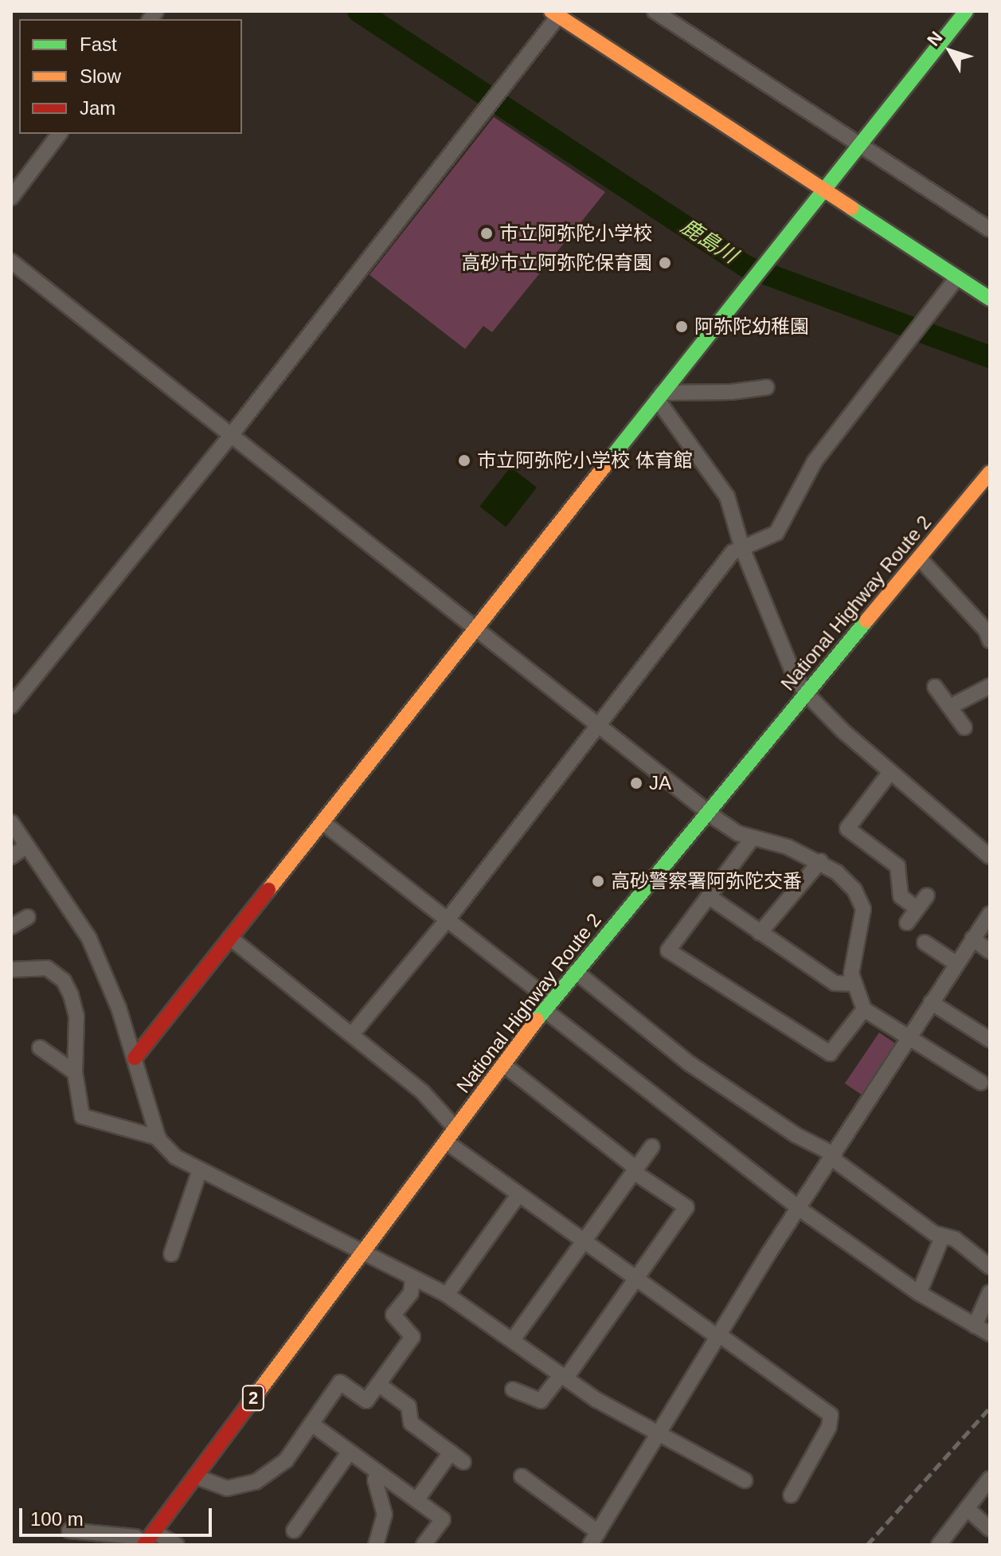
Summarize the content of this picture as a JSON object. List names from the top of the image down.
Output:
{
  "streets": {
    "main road": ["National Highway Route 2", "2"]
  },
  "water": ["鹿島川"],
  "places": [
    "市立阿弥陀小学校",
    "高砂市立阿弥陀保育園",
    "阿弥陀幼稚園",
    "市立阿弥陀小学校 体育館",
    "JA",
    "高砂警察署阿弥陀交番"
  ],
  "legend": ["Fast", "Slow", "Jam"],
  "scale_bar": "100 m",
  "north": "top left"
}
